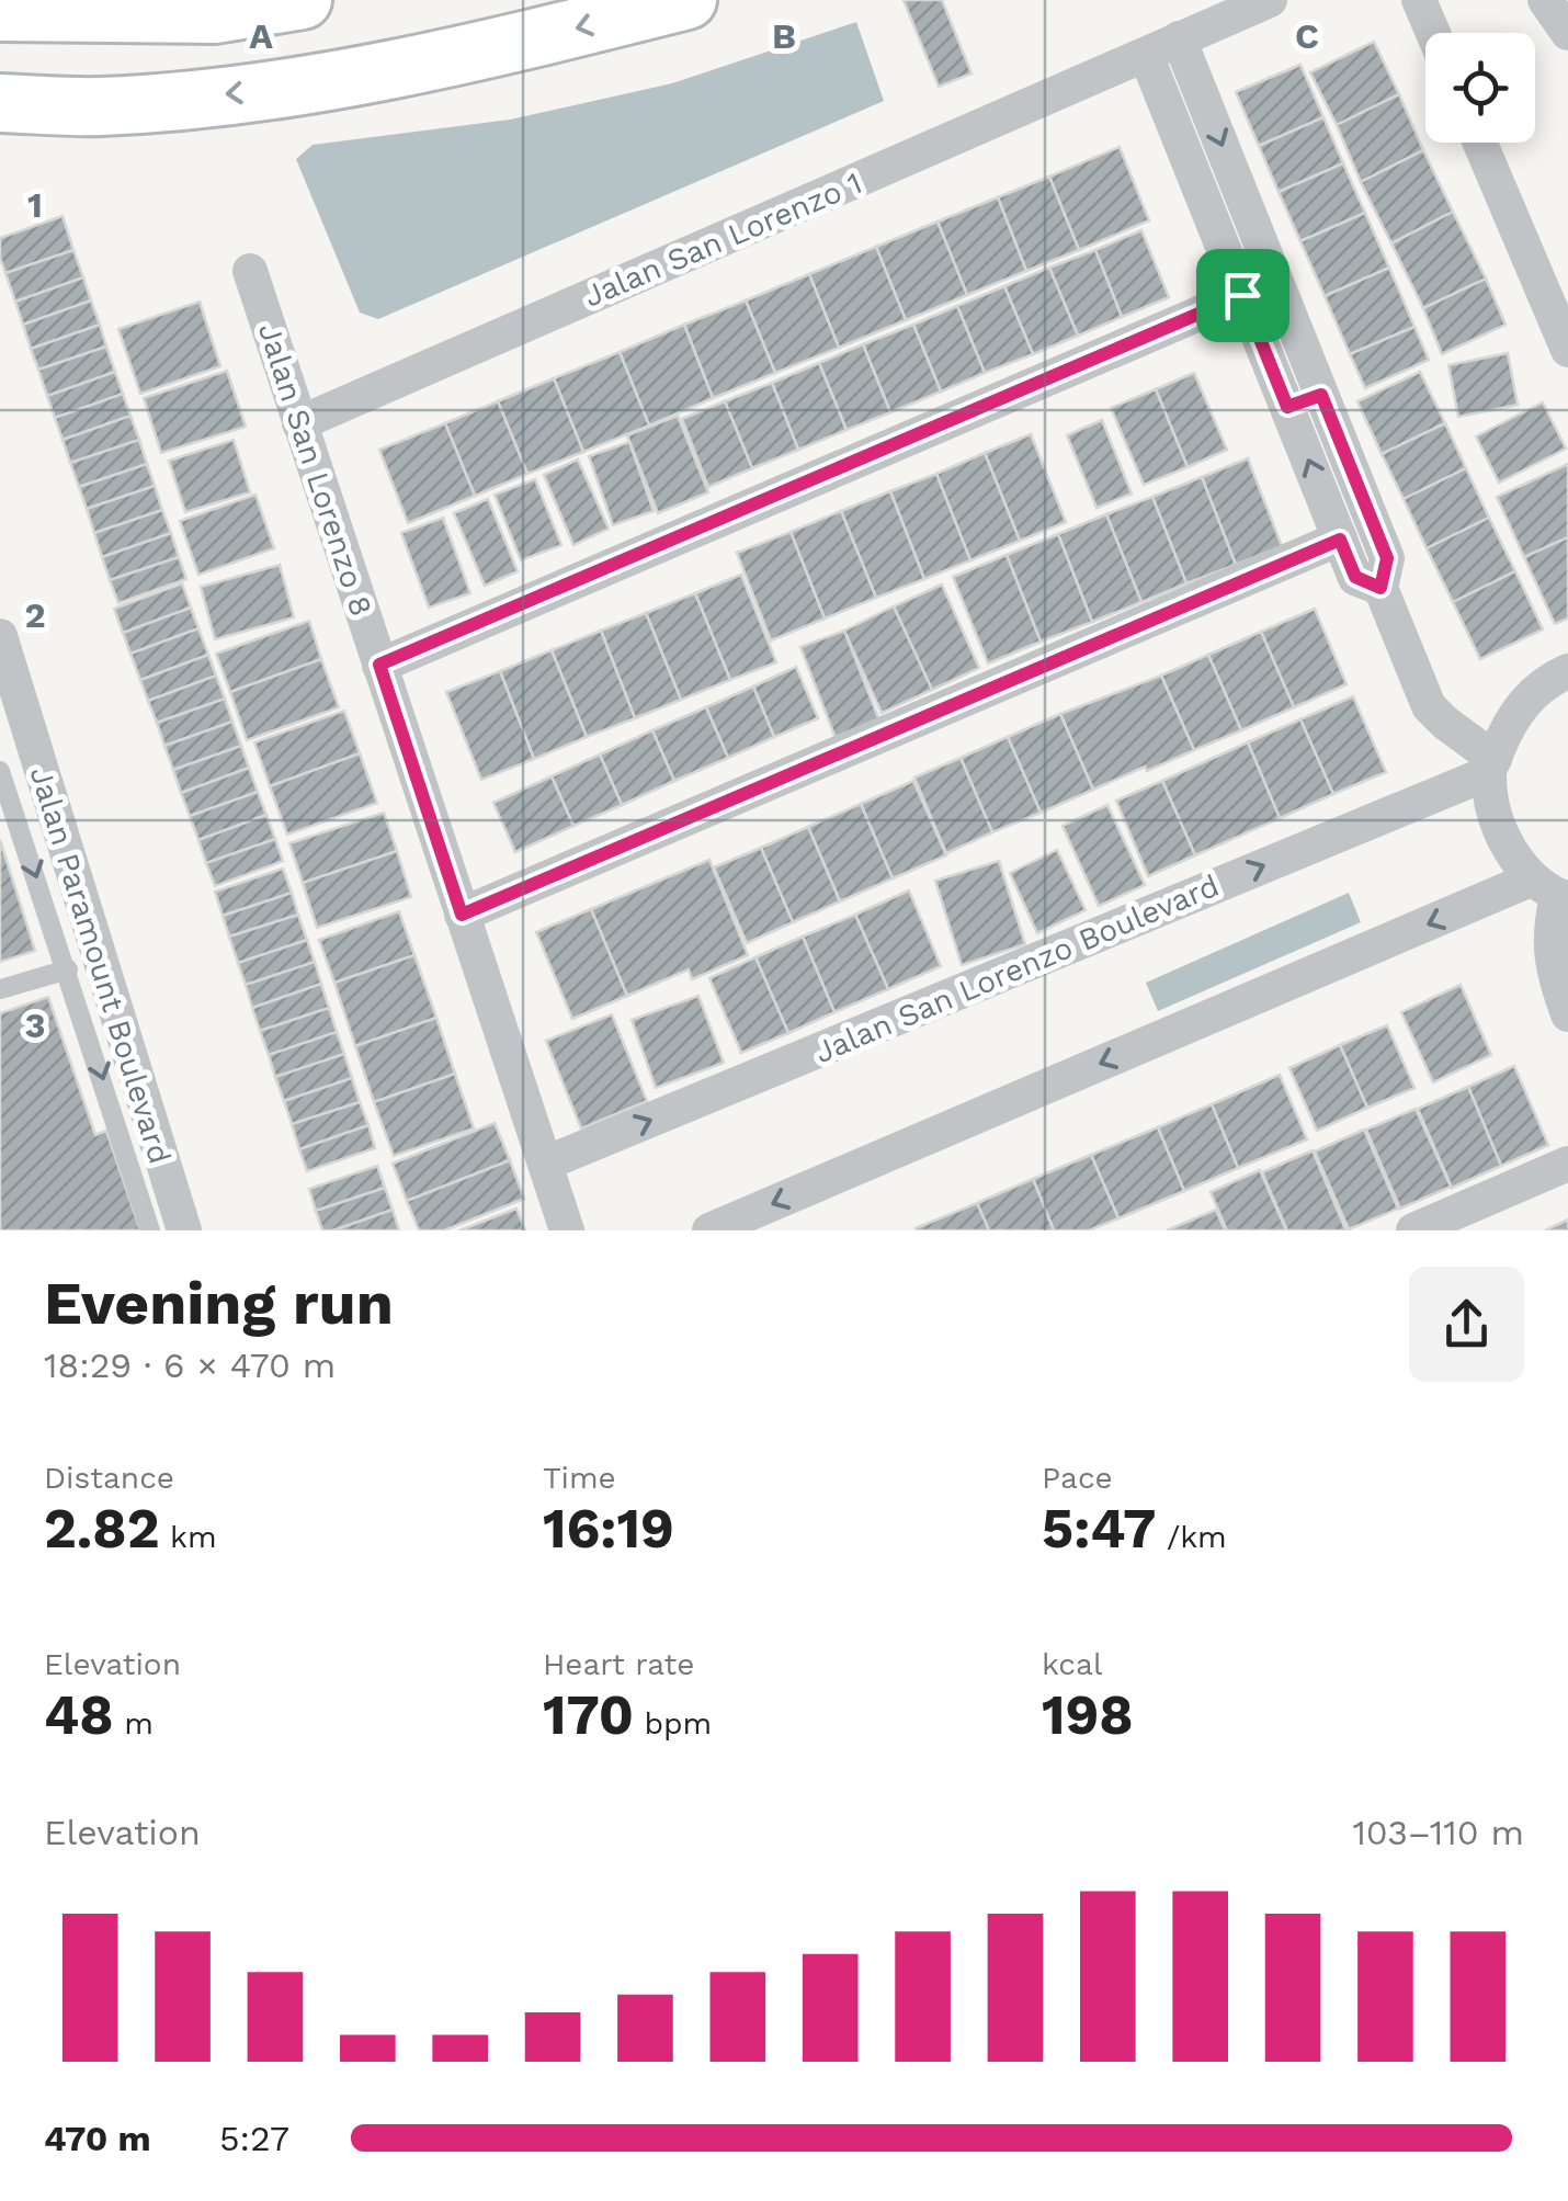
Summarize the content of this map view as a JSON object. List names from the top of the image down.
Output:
{
  "streets": {
    "street": [
      "Jalan San Lorenzo 1",
      "Jalan San Lorenzo 8",
      "Jalan Paramount Boulevard",
      "Jalan San Lorenzo Boulevard"
    ]
  },
  "crossings": [
    ["Jalan San Lorenzo 1", "Jalan San Lorenzo 8"],
    ["Jalan San Lorenzo 8", "Jalan San Lorenzo Boulevard"]
  ],
  "page": {
    "heading": ["Evening run", "18:29 · 6 × 470 m"],
    "stats": [
      ["Distance", "2.82 km"],
      ["Time", "16:19"],
      ["Pace", "5:47 /km"],
      ["Elevation", "48 m"],
      ["Heart rate", "170 bpm"],
      ["kcal", "198"]
    ],
    "chart": ["Elevation", "103–110 m"],
    "list": [
      {
        "name": "470 m",
        "note": "5:27"
      }
    ]
  },
  "grid": {
    "columns": ["A", "B", "C"],
    "rows": ["1", "2", "3"]
  }
}
